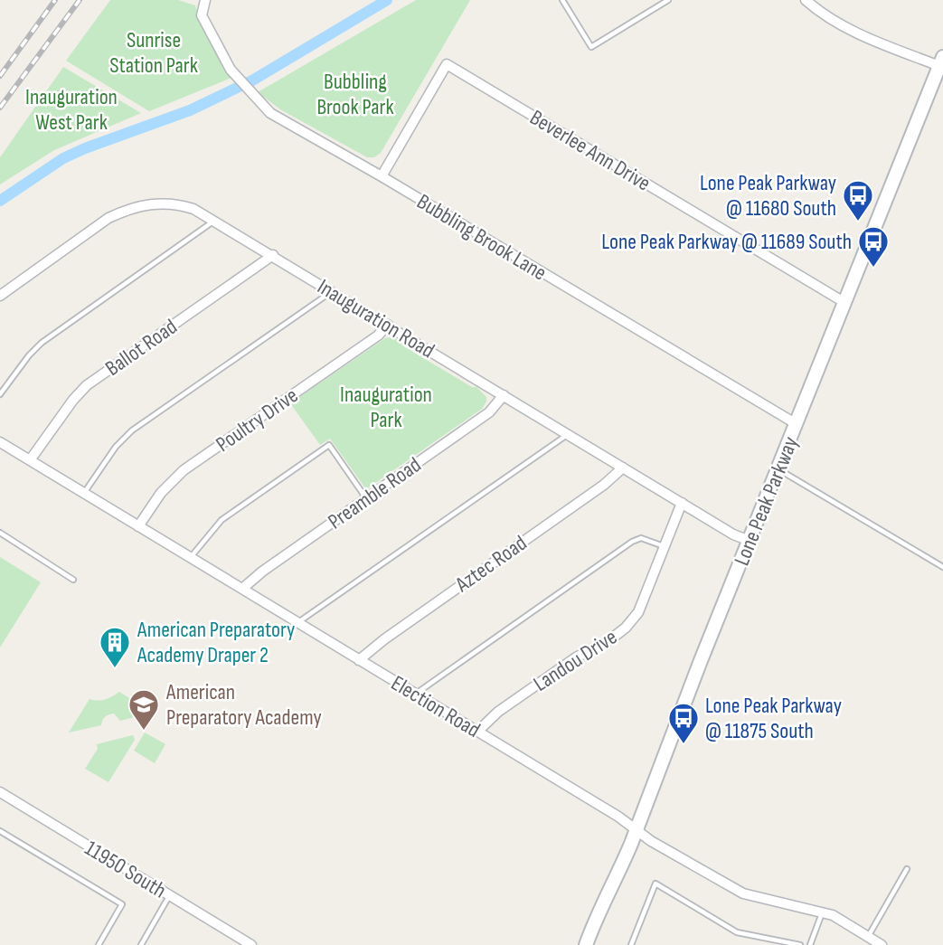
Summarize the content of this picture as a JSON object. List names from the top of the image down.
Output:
{
  "streets": {
    "main road": ["Lone Peak Parkway"],
    "street": [
      "Beverlee Ann Drive",
      "Bubbling Brook Lane",
      "Inauguration Road",
      "Ballot Road",
      "Poultry Drive",
      "Preamble Road",
      "Aztec Road",
      "Landou Drive",
      "Election Road",
      "11950 South"
    ]
  },
  "crossings": [
    ["Beverlee Ann Drive", "Bubbling Brook Lane"],
    ["Beverlee Ann Drive", "Lone Peak Parkway"],
    ["Bubbling Brook Lane", "Lone Peak Parkway"],
    ["Inauguration Road", "Ballot Road"],
    ["Inauguration Road", "Poultry Drive"],
    ["Inauguration Road", "Preamble Road"],
    ["Inauguration Road", "Lone Peak Parkway"],
    ["Inauguration Road", "Aztec Road"],
    ["Inauguration Road", "Landou Drive"],
    ["Ballot Road", "Election Road"],
    ["Poultry Drive", "Election Road"],
    ["Preamble Road", "Election Road"],
    ["Lone Peak Parkway", "Election Road"],
    ["Aztec Road", "Election Road"],
    ["Landou Drive", "Election Road"]
  ],
  "parks": [
    "Sunrise Station Park",
    "Bubbling Brook Park",
    "Inauguration West Park",
    "Inauguration Park"
  ],
  "places": {
    "bus stop": ["Lone Peak Parkway @ 11680 South", "Lone Peak Parkway @ 11689 South", "Lone Peak Parkway @ 11875 South"],
    "building": ["American Preparatory Academy Draper 2"],
    "school or university": ["American Preparatory Academy"]
  }
}
